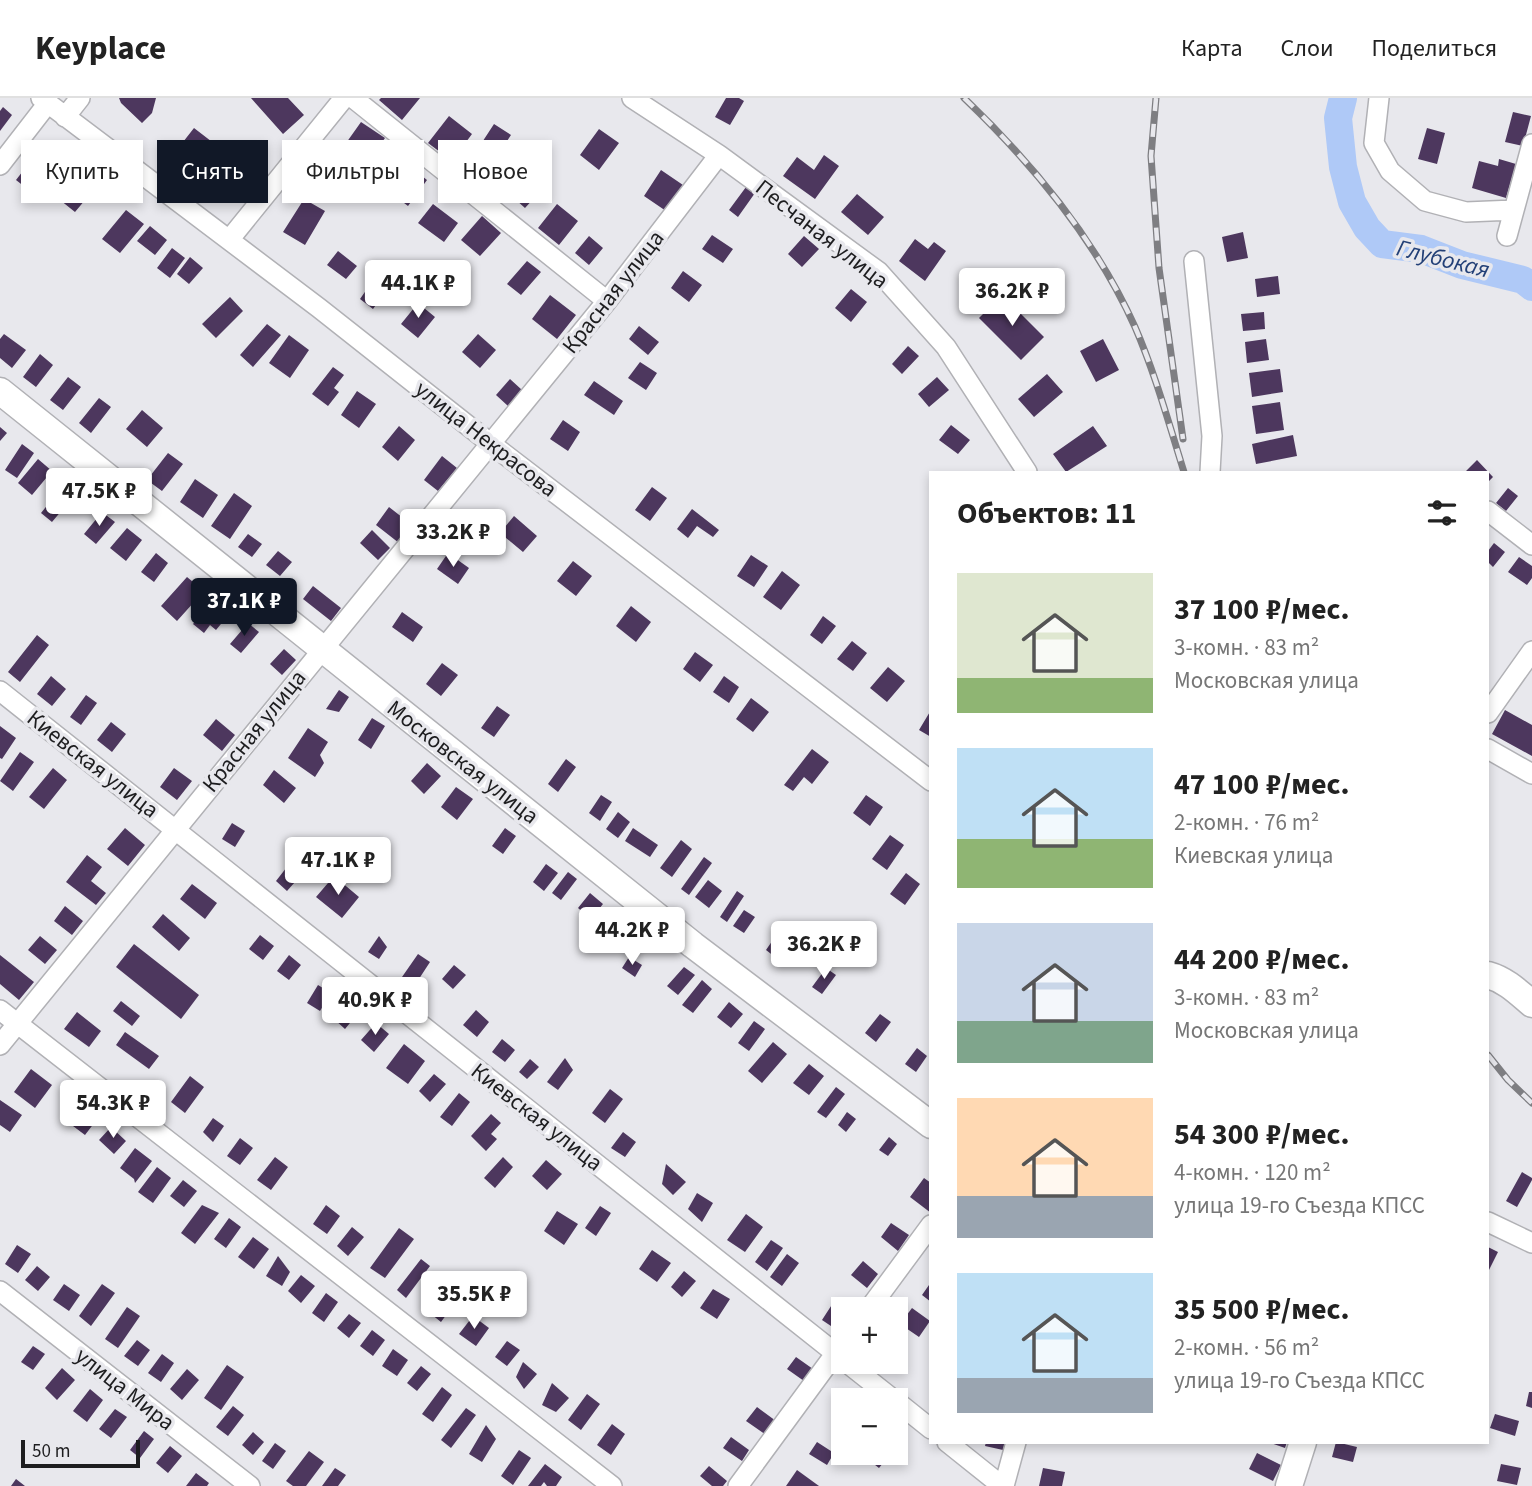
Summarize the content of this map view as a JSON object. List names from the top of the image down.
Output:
{
  "streets": {
    "main road": ["Московская улица"],
    "street": [
      "Песчаная улица",
      "Красная улица",
      "улица Некрасова",
      "Киевская улица",
      "улица Мира"
    ]
  },
  "crossings": [
    ["Песчаная улица", "Красная улица"],
    ["Красная улица", "улица Некрасова"],
    ["Красная улица", "Московская улица"],
    ["Красная улица", "Киевская улица"]
  ],
  "water": ["Глубокая"],
  "scale_bar": "50 m",
  "page": {
    "header": "Keyplace",
    "nav": ["Карта", "Слои", "Поделиться"],
    "chip": [
      "Купить",
      "Снять",
      "Фильтры",
      "Новое"
    ],
    "price": [
      "44.1K ₽",
      "36.2K ₽",
      "47.5K ₽",
      "33.2K ₽",
      "37.1K ₽",
      "47.1K ₽",
      "44.2K ₽",
      "36.2K ₽",
      "40.9K ₽",
      "54.3K ₽",
      "35.5K ₽"
    ],
    "heading": "Объектов: 11",
    "list": [
      {
        "name": "37 100 ₽/мес.",
        "note": "3-комн. · 83 m² · Московская улица"
      },
      {
        "name": "47 100 ₽/мес.",
        "note": "2-комн. · 76 m² · Киевская улица"
      },
      {
        "name": "44 200 ₽/мес.",
        "note": "3-комн. · 83 m² · Московская улица"
      },
      {
        "name": "54 300 ₽/мес.",
        "note": "4-комн. · 120 m² · улица 19-го Съезда КПСС"
      },
      {
        "name": "35 500 ₽/мес.",
        "note": "2-комн. · 56 m² · улица 19-го Съезда КПСС"
      }
    ],
    "map_buttons": ["+", "−"],
    "scale": "50 m"
  }
}
